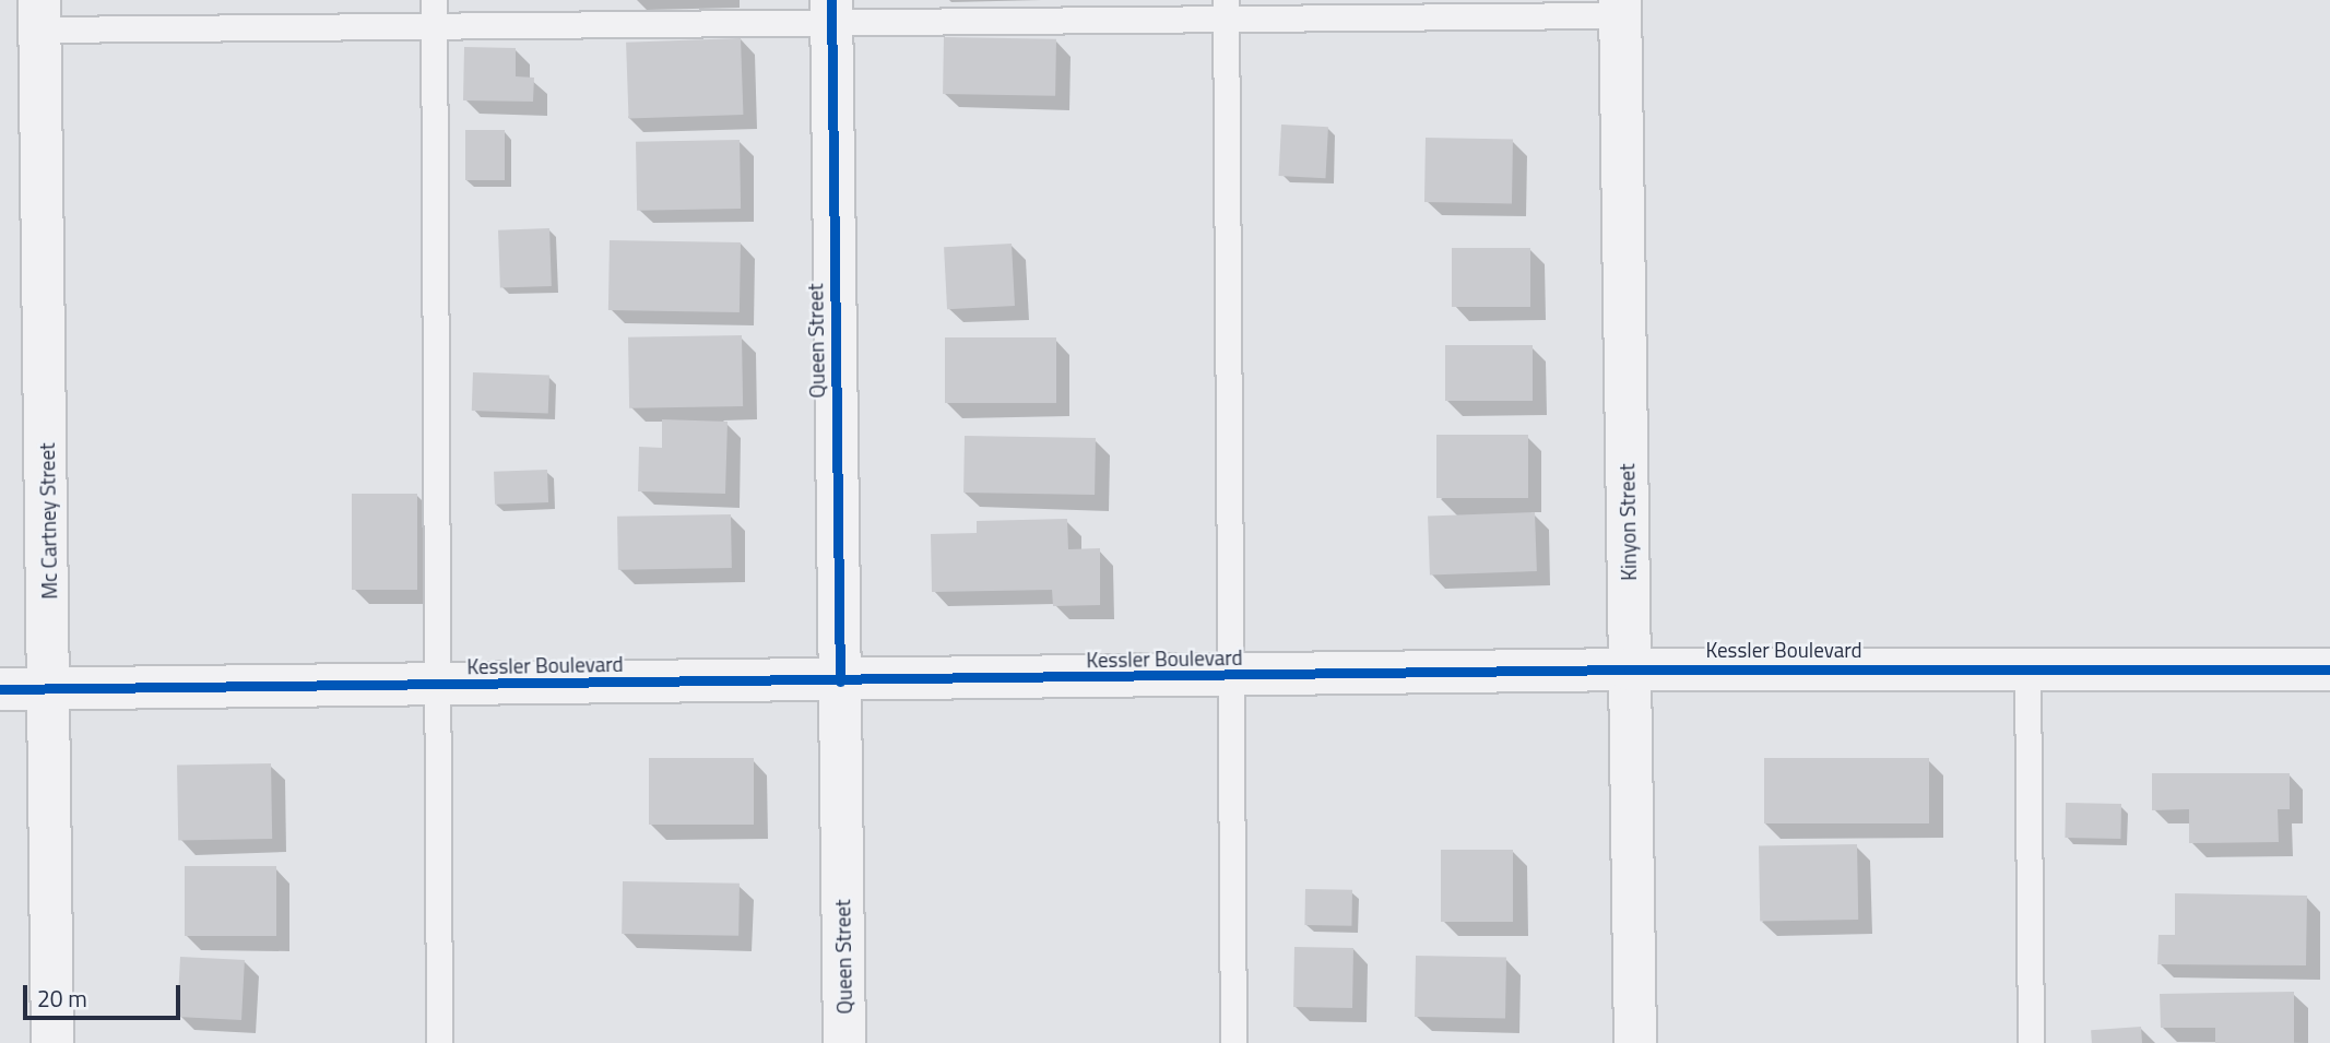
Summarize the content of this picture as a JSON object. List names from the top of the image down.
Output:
{
  "streets": {
    "street": [
      "Queen Street",
      "Mc Cartney Street",
      "Kinyon Street",
      "Kessler Boulevard"
    ]
  },
  "crossings": [
    ["Queen Street", "Kessler Boulevard"],
    ["Mc Cartney Street", "Kessler Boulevard"],
    ["Kinyon Street", "Kessler Boulevard"]
  ],
  "scale_bar": "20 m"
}
